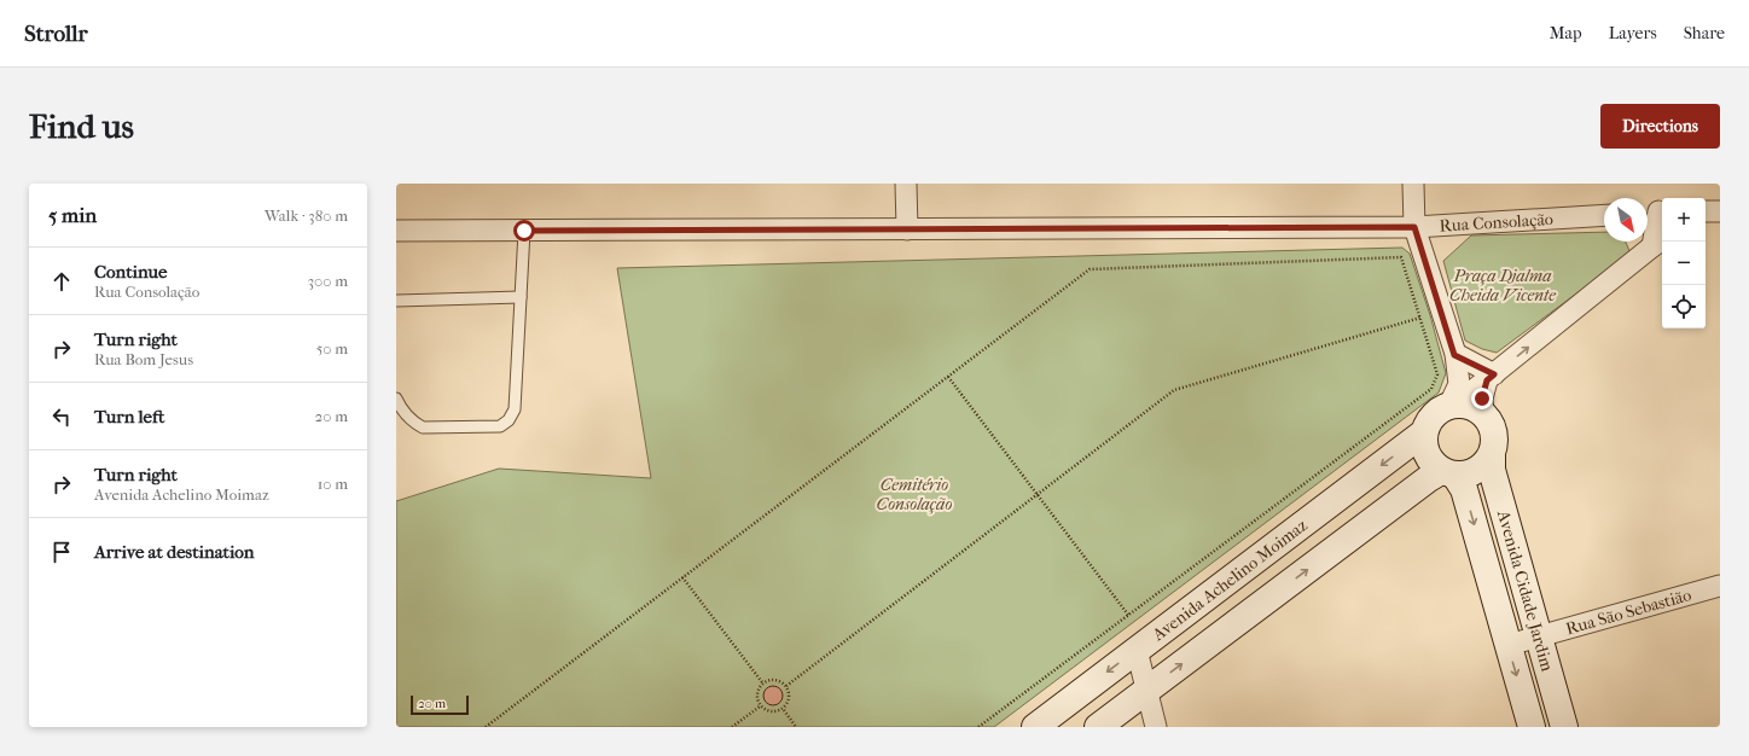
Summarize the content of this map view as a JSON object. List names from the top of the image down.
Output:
{
  "streets": {
    "street": [
      "Rua Consolação",
      "Avenida Achelino Moimaz",
      "Avenida Cidade Jardim",
      "Rua São Sebastião"
    ]
  },
  "crossings": [
    ["Avenida Achelino Moimaz", "Avenida Cidade Jardim"],
    ["Avenida Cidade Jardim", "Rua São Sebastião"]
  ],
  "parks": ["Praça Djalma Cheida Vicente", "Cemitério Consolação"],
  "scale_bar": "20 m",
  "north": "bottom right",
  "page": {
    "header": "Strollr",
    "nav": ["Map", "Layers", "Share"],
    "buttons": "Directions",
    "title": "Find us",
    "heading": ["5 min", "Walk · 380 m"],
    "map_buttons": ["+", "−"],
    "list": [
      ["Continue", "Rua Consolação", "300 m"],
      ["Turn right", "Rua Bom Jesus", "50 m"],
      ["Turn left", "20 m"],
      ["Turn right", "Avenida Achelino Moimaz", "10 m"],
      "Arrive at destination"
    ],
    "scale": "20 m"
  }
}
